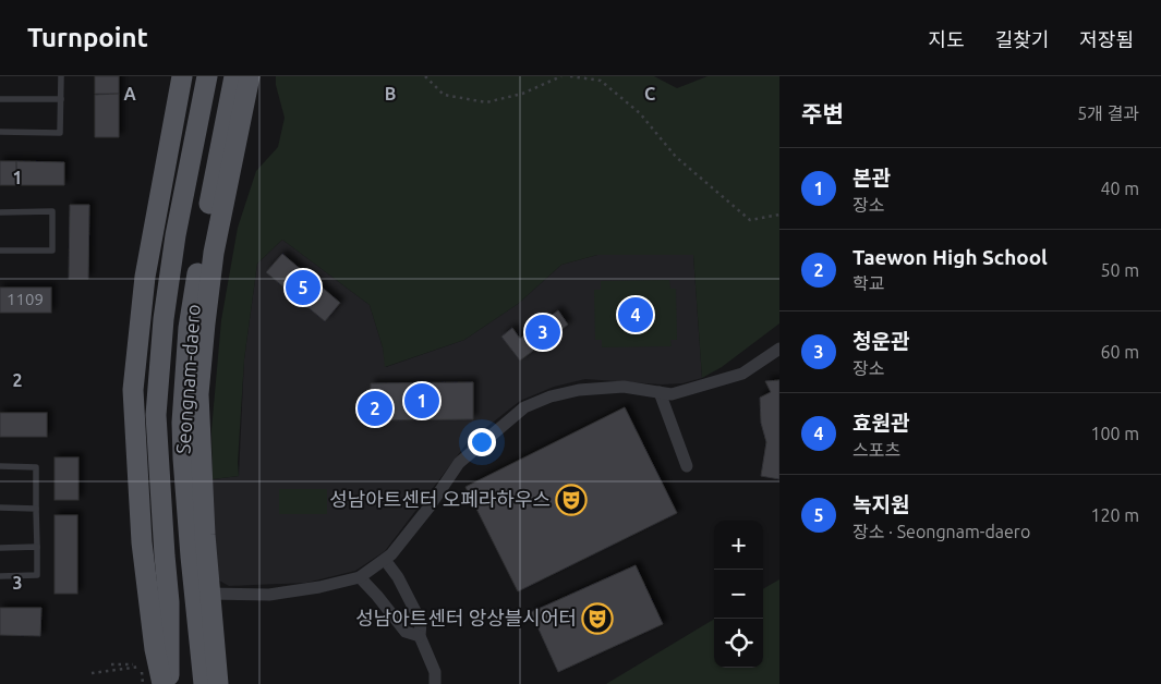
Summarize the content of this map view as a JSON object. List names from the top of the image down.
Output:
{
  "streets": {
    "main road": ["Seongnam-daero"]
  },
  "places": {
    "theatre": ["성남아트센터 오페라하우스", "성남아트센터 앙상블시어터"]
  },
  "house_numbers": ["1109"],
  "page": {
    "header": "Turnpoint",
    "nav": ["지도", "길찾기", "저장됨"],
    "heading": ["주변", "5개 결과"],
    "list": [
      {
        "mark": "1",
        "name": "본관",
        "note": "장소",
        "value": "40 m"
      },
      {
        "mark": "2",
        "name": "Taewon High School",
        "note": "학교",
        "value": "50 m"
      },
      {
        "mark": "3",
        "name": "청운관",
        "note": "장소",
        "value": "60 m"
      },
      {
        "mark": "4",
        "name": "효원관",
        "note": "스포츠",
        "value": "100 m"
      },
      {
        "mark": "5",
        "name": "녹지원",
        "note": "장소 · Seongnam-daero",
        "value": "120 m"
      }
    ],
    "pins": [
      "5",
      "4",
      "3",
      "1",
      "2"
    ],
    "map_buttons": ["+", "−"]
  },
  "grid": {
    "columns": ["A", "B", "C"],
    "rows": ["1", "2", "3"]
  }
}
